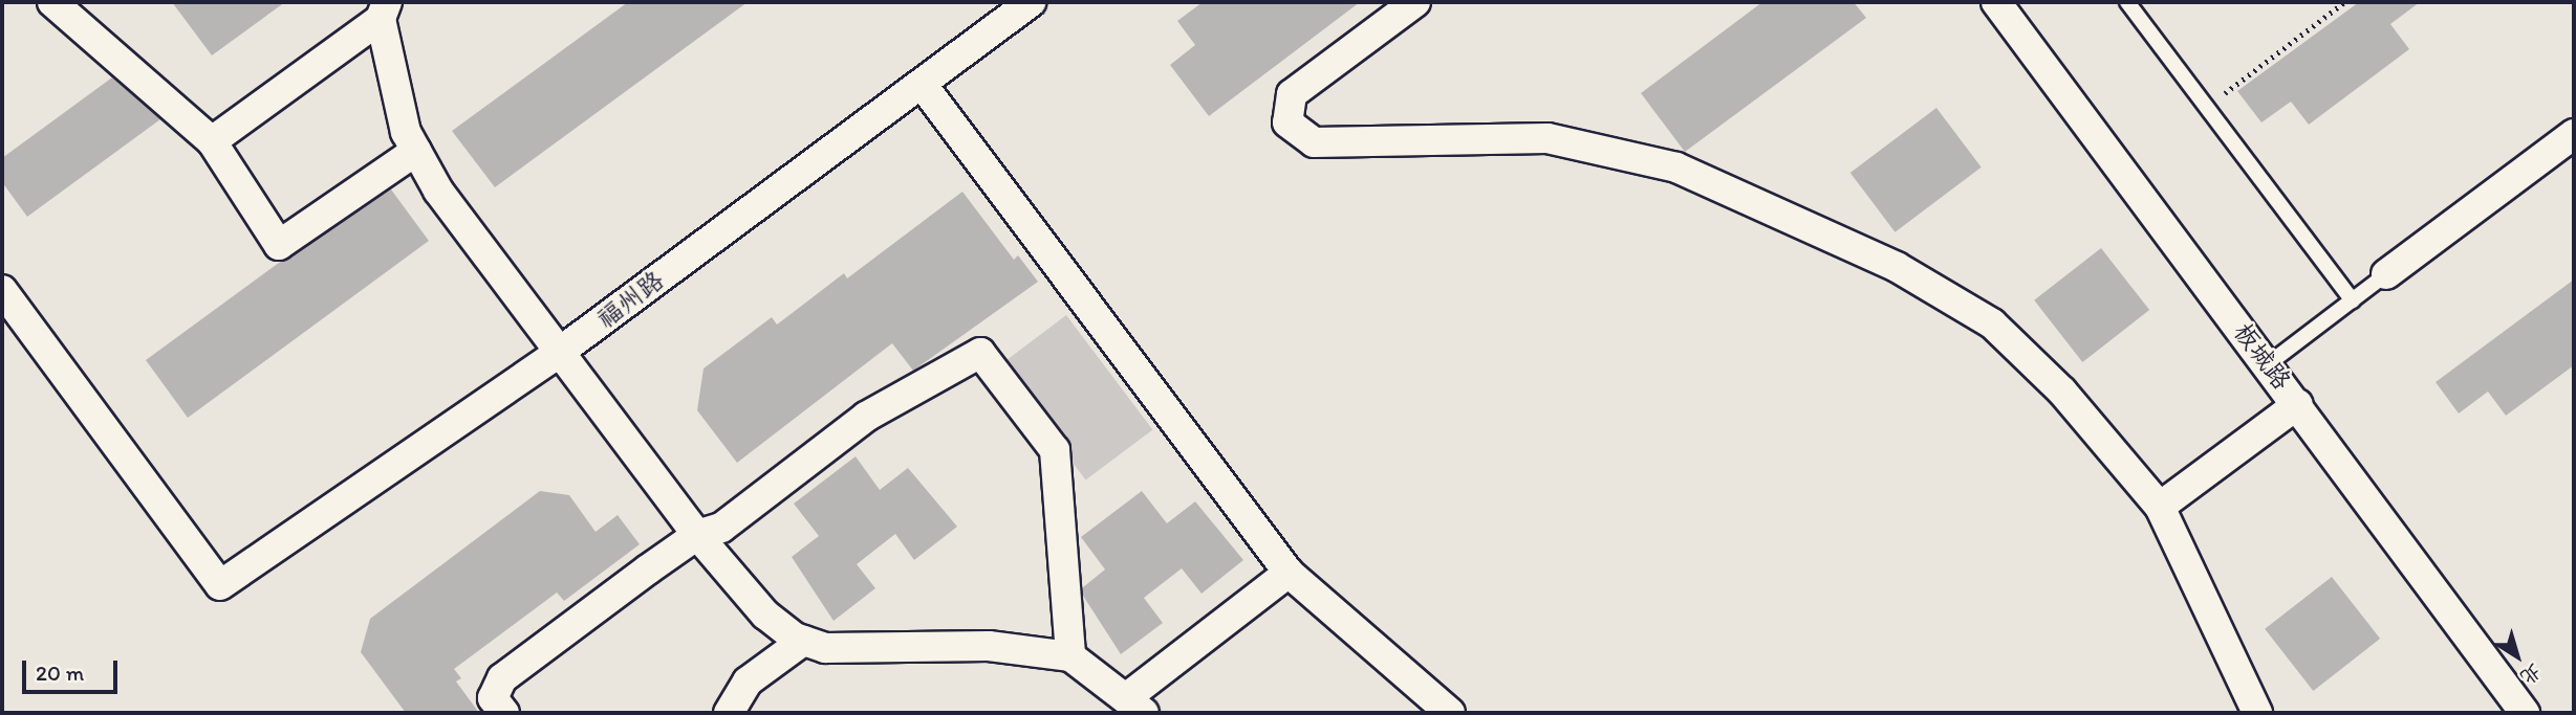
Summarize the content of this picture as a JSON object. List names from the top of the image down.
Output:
{
  "streets": {
    "street": ["福州路", "板城路"]
  },
  "scale_bar": "20 m",
  "north": "bottom right"
}
